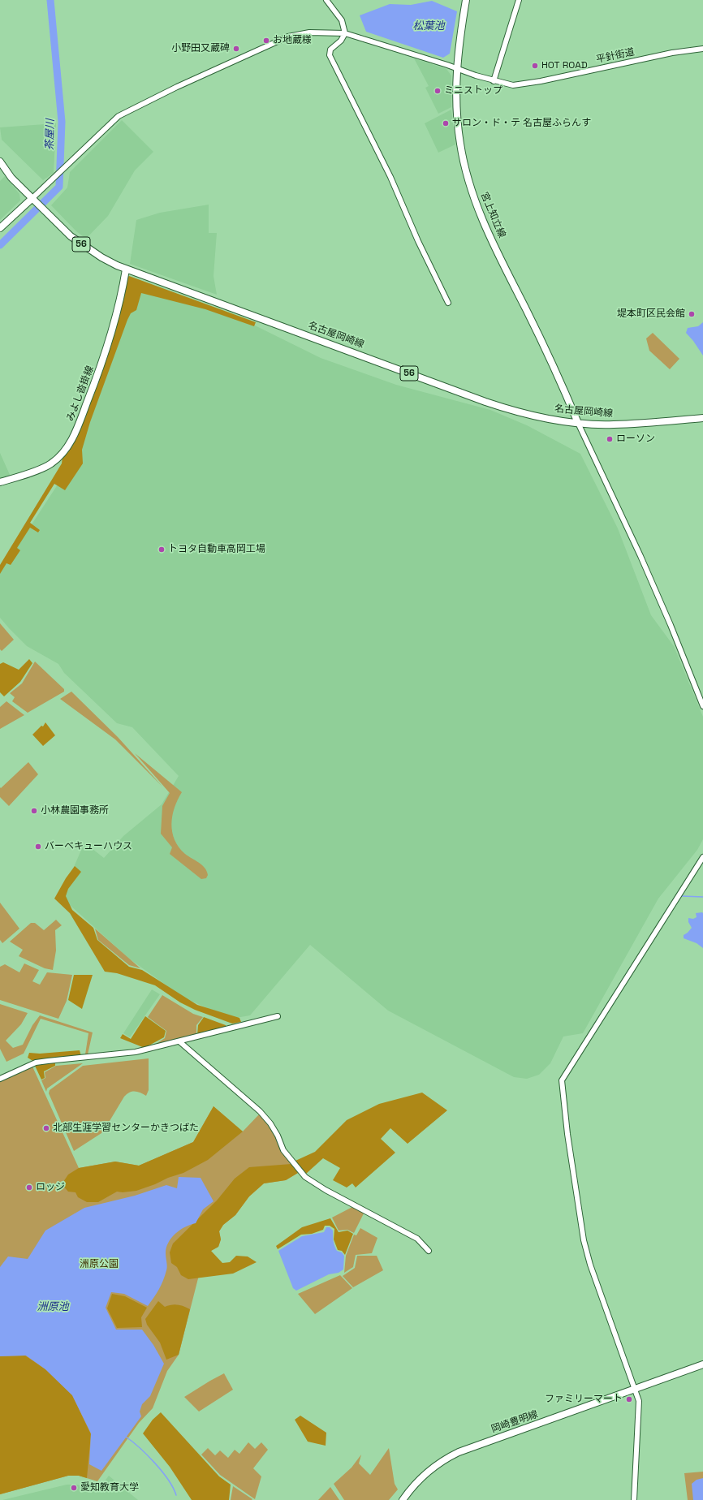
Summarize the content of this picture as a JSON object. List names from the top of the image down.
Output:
{
  "streets": {
    "main road": [
      "宮上知立線",
      "56",
      "名古屋岡崎線",
      "みよし沓掛線",
      "岡崎豊明線"
    ],
    "street": ["平針街道"]
  },
  "crossings": [
    ["平針街道", "宮上知立線"],
    ["平針街道", "名古屋岡崎線"],
    ["宮上知立線", "名古屋岡崎線"],
    ["名古屋岡崎線", "みよし沓掛線"]
  ],
  "water": ["松葉池", "茶屋川", "洲原池"],
  "parks": ["洲原公園"],
  "places": [
    "お地蔵様",
    "小野田又蔵碑",
    "HOT ROAD",
    "ミニストップ",
    "サロン・ド・テ 名古屋ふらんす",
    "堤本町区民会館",
    "ローソン",
    "トヨタ自動車高岡工場",
    "小林農園事務所",
    "バーベキューハウス",
    "北部生涯学習センターかきつばた",
    "ロッジ",
    "ファミリーマート",
    "愛知教育大学"
  ]
}
